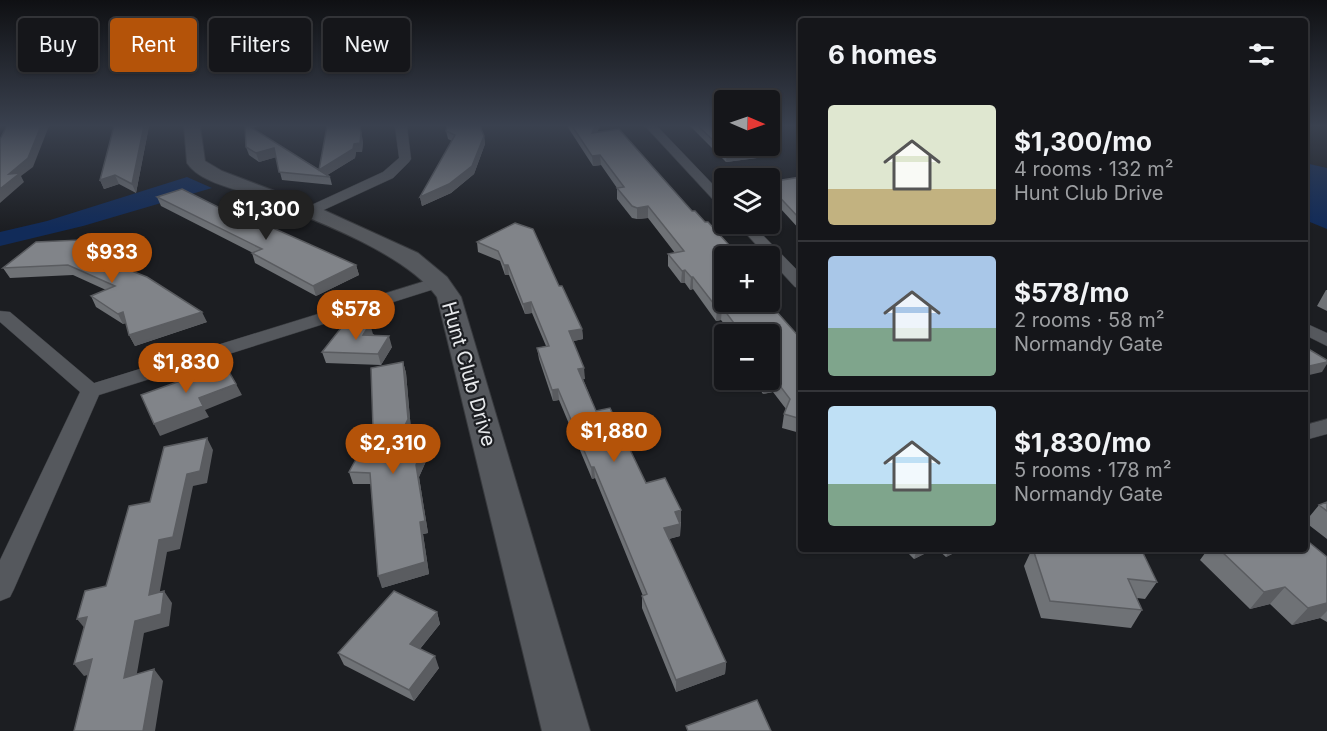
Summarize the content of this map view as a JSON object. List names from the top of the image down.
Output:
{
  "streets": {
    "street": ["Hunt Club Drive"]
  },
  "north": "right",
  "page": {
    "chip": [
      "Buy",
      "Rent",
      "Filters",
      "New"
    ],
    "heading": "6 homes",
    "map_buttons": ["+", "−"],
    "list": [
      {
        "name": "$1,300/mo",
        "note": "4 rooms · 132 m² · Hunt Club Drive"
      },
      {
        "name": "$578/mo",
        "note": "2 rooms · 58 m² · Normandy Gate"
      },
      {
        "name": "$1,830/mo",
        "note": "5 rooms · 178 m² · Normandy Gate"
      }
    ],
    "price": [
      "$1,300",
      "$933",
      "$578",
      "$1,830",
      "$1,880",
      "$2,310"
    ]
  }
}
